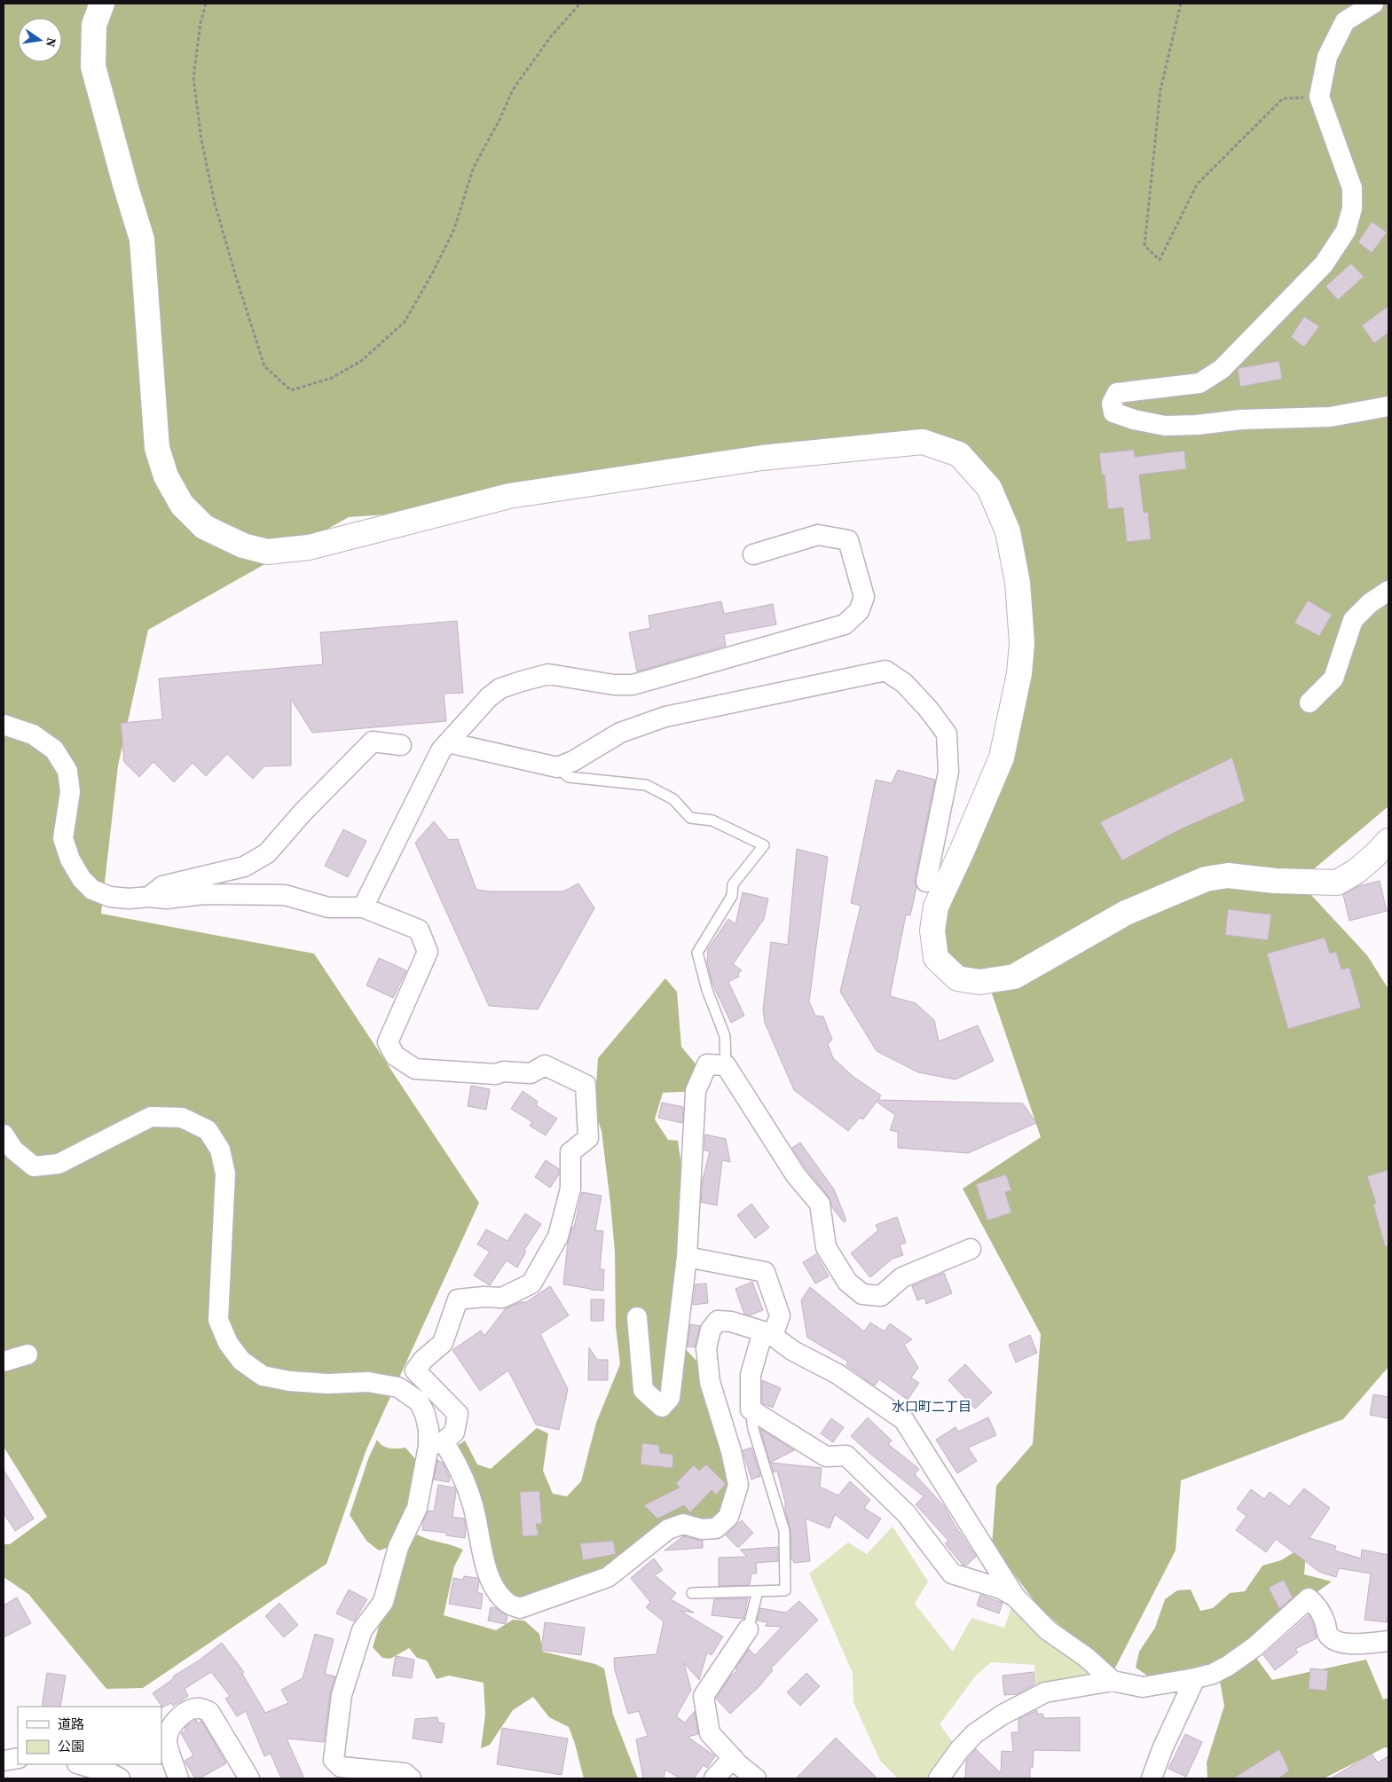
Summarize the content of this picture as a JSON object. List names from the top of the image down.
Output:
{
  "districts": ["水口町二丁目"],
  "legend": ["道路", "公園"],
  "north": "right"
}
